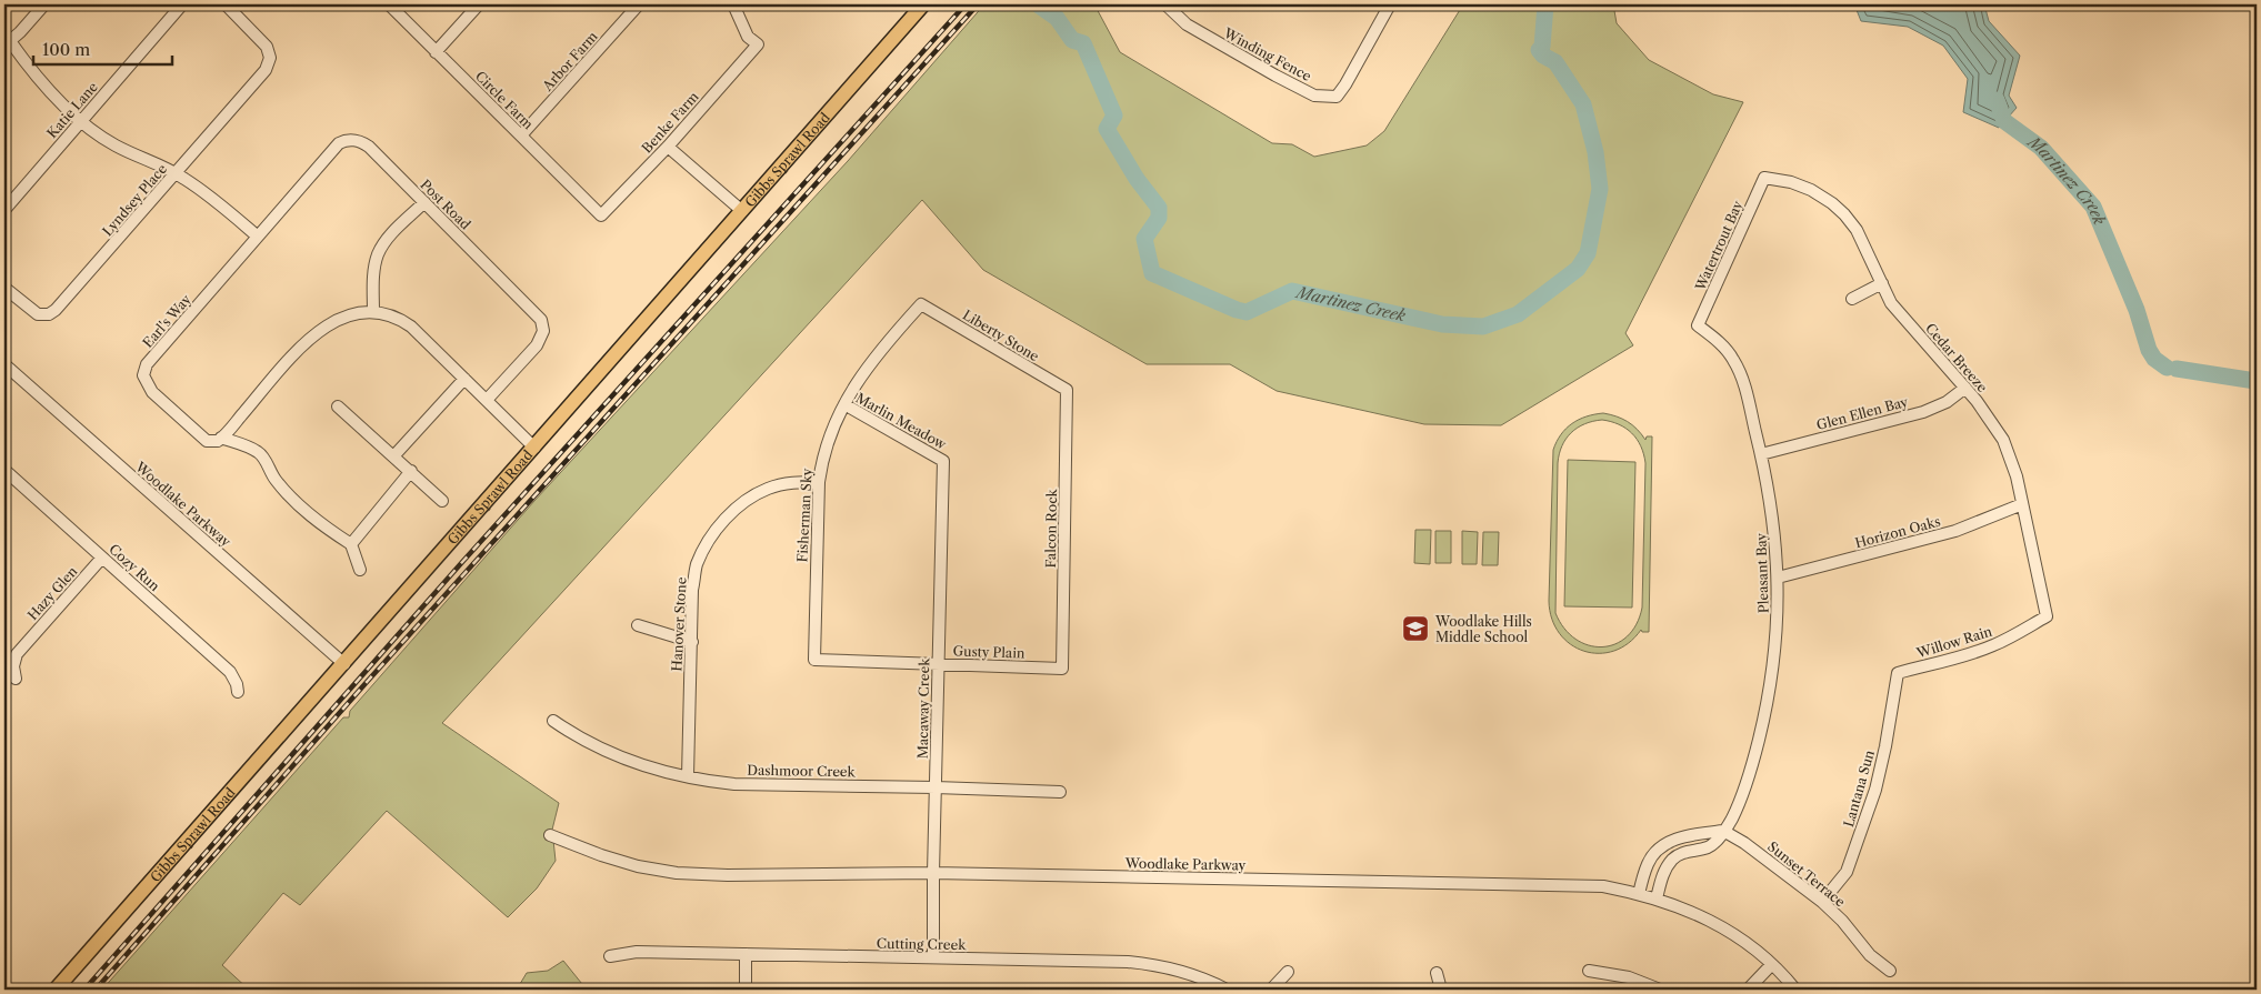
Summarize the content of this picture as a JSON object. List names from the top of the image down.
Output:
{
  "streets": {
    "main road": ["Gibbs Sprawl Road"],
    "street": [
      "Winding Fence",
      "Arbor Farm",
      "Circle Farm",
      "Katie Lane",
      "Benke Farm",
      "Lyndsey Place",
      "Post Road",
      "Watertrout Bay",
      "Earl's Way",
      "Liberty Stone",
      "Cedar Breeze",
      "Glen Ellen Bay",
      "Marlin Meadow",
      "Woodlake Parkway",
      "Fisherman Sky",
      "Falcon Rock",
      "Horizon Oaks",
      "Cozy Run",
      "Pleasant Bay",
      "Hazy Glen",
      "Hanover Stone",
      "Willow Rain",
      "Gusty Plain",
      "Macaway Creek",
      "Dashmoor Creek",
      "Lantana Sun",
      "Sunset Terrace",
      "Cutting Creek"
    ]
  },
  "crossings": [
    ["Arbor Farm", "Circle Farm"],
    ["Circle Farm", "Benke Farm"],
    ["Gibbs Sprawl Road", "Woodlake Parkway"],
    ["Post Road", "Earl's Way"],
    ["Watertrout Bay", "Cedar Breeze"],
    ["Watertrout Bay", "Pleasant Bay"],
    ["Liberty Stone", "Fisherman Sky"],
    ["Liberty Stone", "Falcon Rock"],
    ["Cedar Breeze", "Glen Ellen Bay"],
    ["Cedar Breeze", "Horizon Oaks"],
    ["Cedar Breeze", "Willow Rain"],
    ["Glen Ellen Bay", "Pleasant Bay"],
    ["Marlin Meadow", "Fisherman Sky"],
    ["Marlin Meadow", "Macaway Creek"],
    ["Woodlake Parkway", "Macaway Creek"],
    ["Fisherman Sky", "Hanover Stone"],
    ["Fisherman Sky", "Gusty Plain"],
    ["Falcon Rock", "Gusty Plain"],
    ["Horizon Oaks", "Pleasant Bay"],
    ["Cozy Run", "Hazy Glen"],
    ["Pleasant Bay", "Sunset Terrace"],
    ["Hanover Stone", "Dashmoor Creek"],
    ["Willow Rain", "Lantana Sun"],
    ["Gusty Plain", "Macaway Creek"],
    ["Macaway Creek", "Dashmoor Creek"],
    ["Macaway Creek", "Cutting Creek"],
    ["Lantana Sun", "Sunset Terrace"]
  ],
  "water": ["Martinez Creek"],
  "places": {
    "school or university": ["Woodlake Hills Middle School"]
  },
  "scale_bar": "100 m"
}
